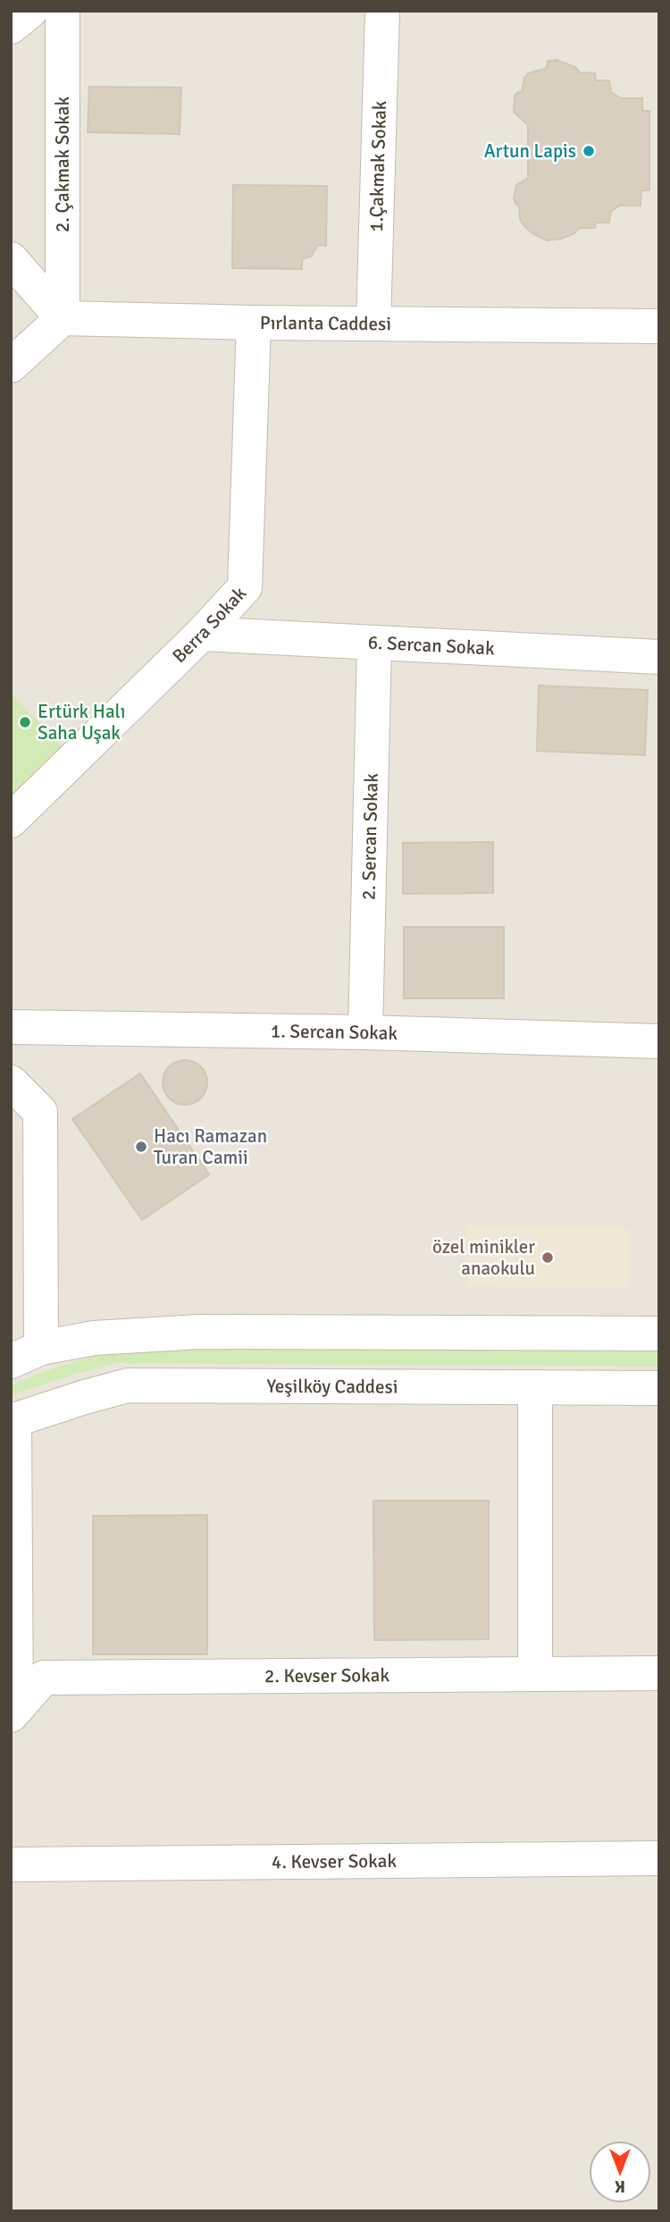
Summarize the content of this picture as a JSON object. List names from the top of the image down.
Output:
{
  "streets": {
    "street": [
      "2. Çakmak Sokak",
      "1.Çakmak Sokak",
      "Pırlanta Caddesi",
      "Berra Sokak",
      "6. Sercan Sokak",
      "2. Sercan Sokak",
      "1. Sercan Sokak",
      "Yeşilköy Caddesi",
      "2. Kevser Sokak",
      "4. Kevser Sokak"
    ]
  },
  "crossings": [
    ["2. Çakmak Sokak", "Pırlanta Caddesi"],
    ["1.Çakmak Sokak", "Pırlanta Caddesi"],
    ["Pırlanta Caddesi", "Berra Sokak"],
    ["Berra Sokak", "6. Sercan Sokak"],
    ["6. Sercan Sokak", "2. Sercan Sokak"],
    ["2. Sercan Sokak", "1. Sercan Sokak"]
  ],
  "places": [
    "Artun Lapis",
    "Ertürk Halı Saha Uşak",
    "Hacı Ramazan Turan Camii",
    "özel minikler anaokulu"
  ],
  "north": "bottom"
}
